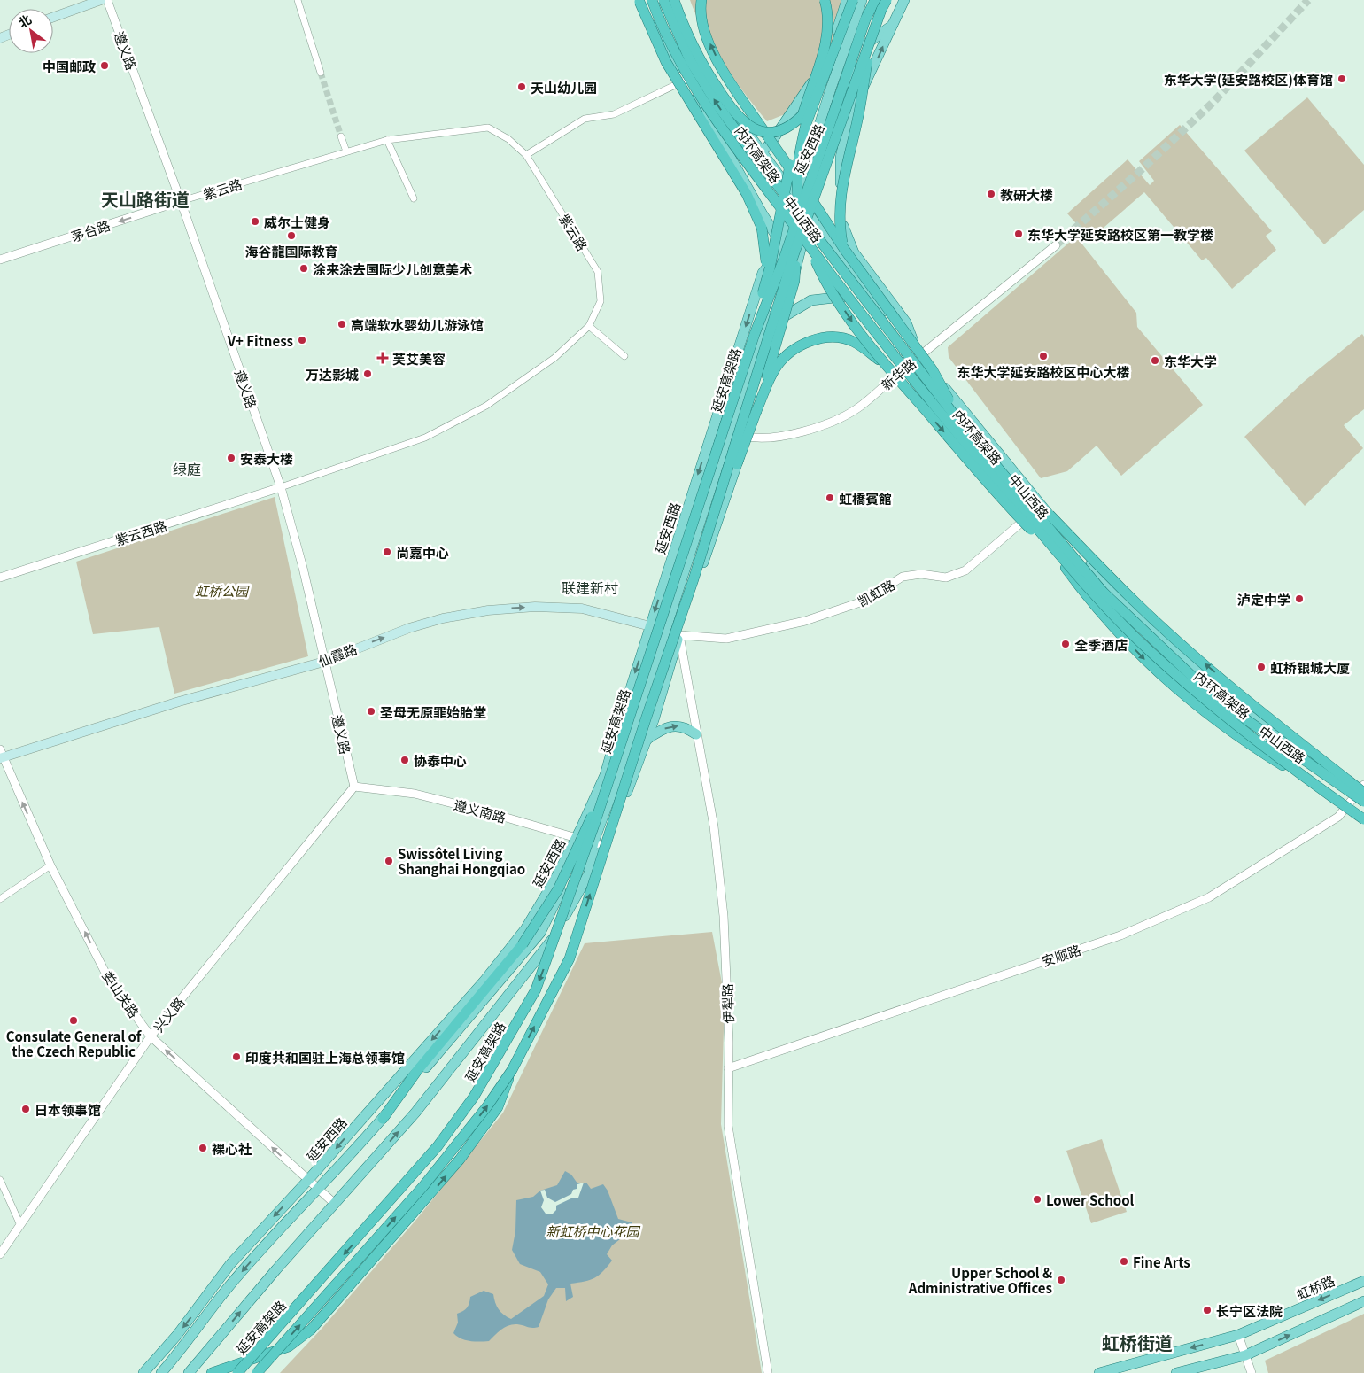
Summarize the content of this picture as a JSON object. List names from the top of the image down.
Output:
{
  "streets": {
    "highway": ["内环高架路", "延安高架路"],
    "main road": [
      "延安西路",
      "中山西路",
      "仙霞路",
      "虹桥路"
    ],
    "street": [
      "遵义路",
      "紫云路",
      "茅台路",
      "新华路",
      "紫云西路",
      "凯虹路",
      "遵义南路",
      "安顺路",
      "娄山关路",
      "伊犁路",
      "兴义路"
    ]
  },
  "crossings": [
    ["遵义路", "紫云路"],
    ["遵义路", "茅台路"],
    ["遵义路", "紫云西路"],
    ["遵义路", "仙霞路"],
    ["遵义路", "遵义南路"],
    ["遵义路", "兴义路"],
    ["延安西路", "中山西路"],
    ["延安西路", "新华路"],
    ["延安西路", "延安高架路"],
    ["延安西路", "仙霞路"],
    ["延安西路", "遵义南路"],
    ["延安西路", "娄山关路"],
    ["紫云路", "茅台路"],
    ["紫云路", "紫云西路"],
    ["中山西路", "新华路"],
    ["中山西路", "凯虹路"],
    ["中山西路", "安顺路"],
    ["凯虹路", "仙霞路"],
    ["凯虹路", "伊犁路"],
    ["仙霞路", "娄山关路"],
    ["仙霞路", "伊犁路"],
    ["遵义南路", "兴义路"],
    ["安顺路", "伊犁路"],
    ["娄山关路", "兴义路"]
  ],
  "one_way": ["茅台路", "仙霞路", "娄山关路"],
  "districts": [
    "天山路街道",
    "绿庭",
    "联建新村",
    "虹桥街道"
  ],
  "parks": ["虹桥公园", "新虹桥中心花园"],
  "places": {
    "other": [
      "中国邮政",
      "东华大学(延安路校区)体育馆",
      "天山幼儿园",
      "教研大楼",
      "威尔士健身",
      "东华大学延安路校区第一教学楼",
      "海谷龍国际教育",
      "涂来涂去国际少儿创意美术",
      "高端软水婴幼儿游泳馆",
      "V+ Fitness",
      "东华大学延安路校区中心大楼",
      "东华大学",
      "万达影城",
      "安泰大楼",
      "虹橋賓館",
      "尚嘉中心",
      "泸定中学",
      "全季酒店",
      "虹桥银城大厦",
      "圣母无原罪始胎堂",
      "协泰中心",
      "Swissôtel Living Shanghai Hongqiao",
      "Consulate General of the Czech Republic",
      "印度共和国驻上海总领事馆",
      "日本领事馆",
      "裸心社",
      "Lower School",
      "Fine Arts",
      "Upper School & Administrative Offices",
      "长宁区法院"
    ],
    "health": ["芙艾美容"]
  },
  "north": "top left"
}
